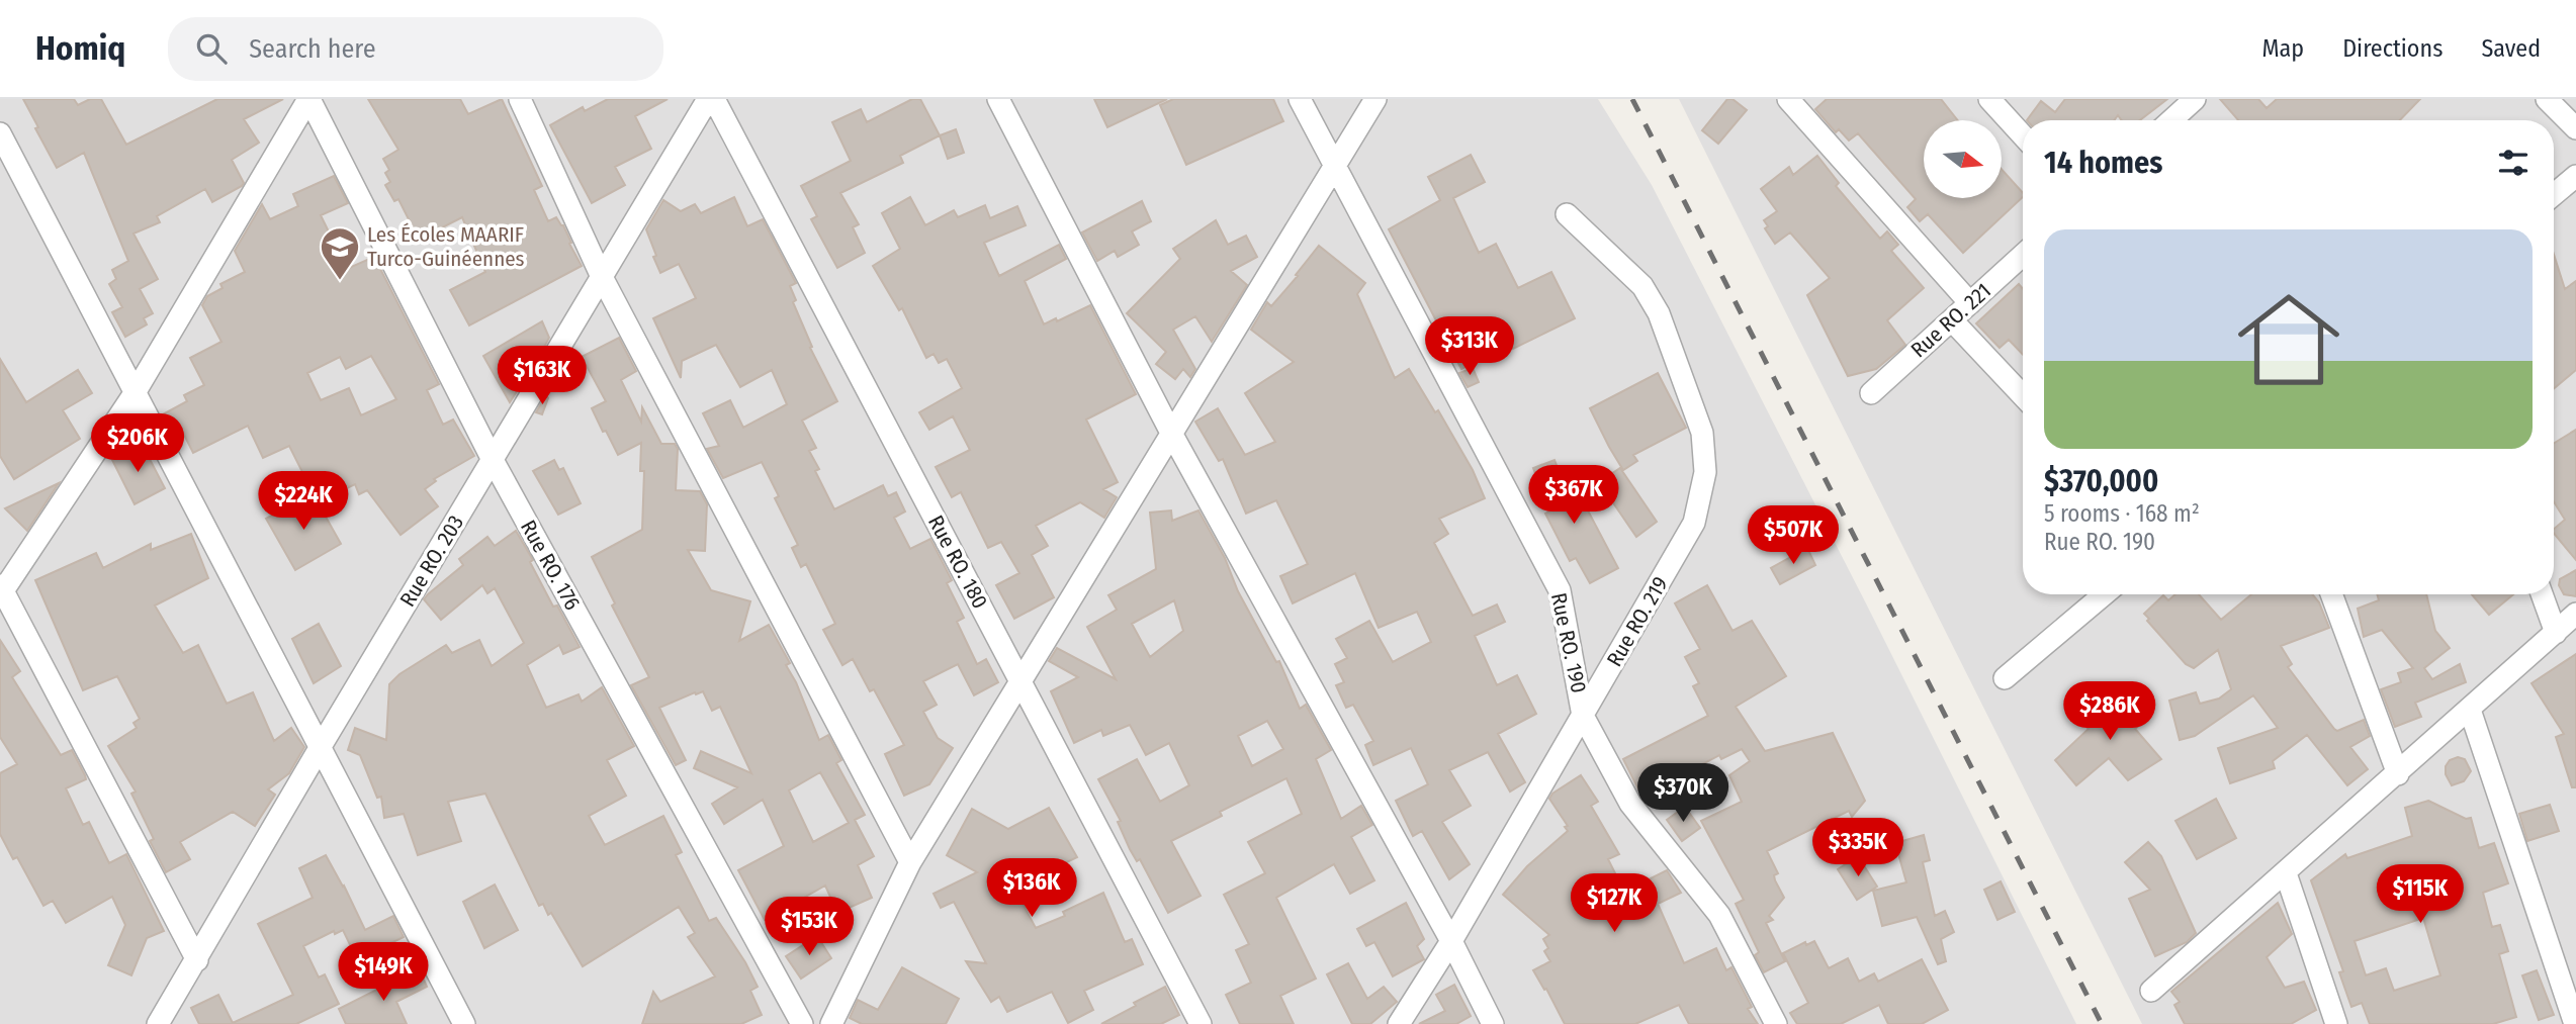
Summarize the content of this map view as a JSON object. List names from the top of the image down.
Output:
{
  "streets": {
    "street": [
      "Rue RO. 221",
      "Rue RO. 203",
      "Rue RO. 180",
      "Rue RO. 176",
      "Rue RO. 219",
      "Rue RO. 190"
    ]
  },
  "crossings": [
    ["Rue RO. 203", "Rue RO. 176"],
    ["Rue RO. 219", "Rue RO. 190"]
  ],
  "places": {
    "school or university": ["Les Écoles MAARIF Turco-Guinéennes"]
  },
  "north": "right",
  "page": {
    "header": "Homiq",
    "search": "Search here",
    "nav": ["Map", "Directions", "Saved"],
    "heading": "14 homes",
    "list": [
      {
        "name": "$370,000",
        "note": "5 rooms · 168 m² · Rue RO. 190"
      }
    ],
    "price": [
      "$313K",
      "$163K",
      "$206K",
      "$367K",
      "$224K",
      "$507K",
      "$286K",
      "$370K",
      "$335K",
      "$136K",
      "$115K",
      "$127K",
      "$153K",
      "$149K"
    ]
  }
}
